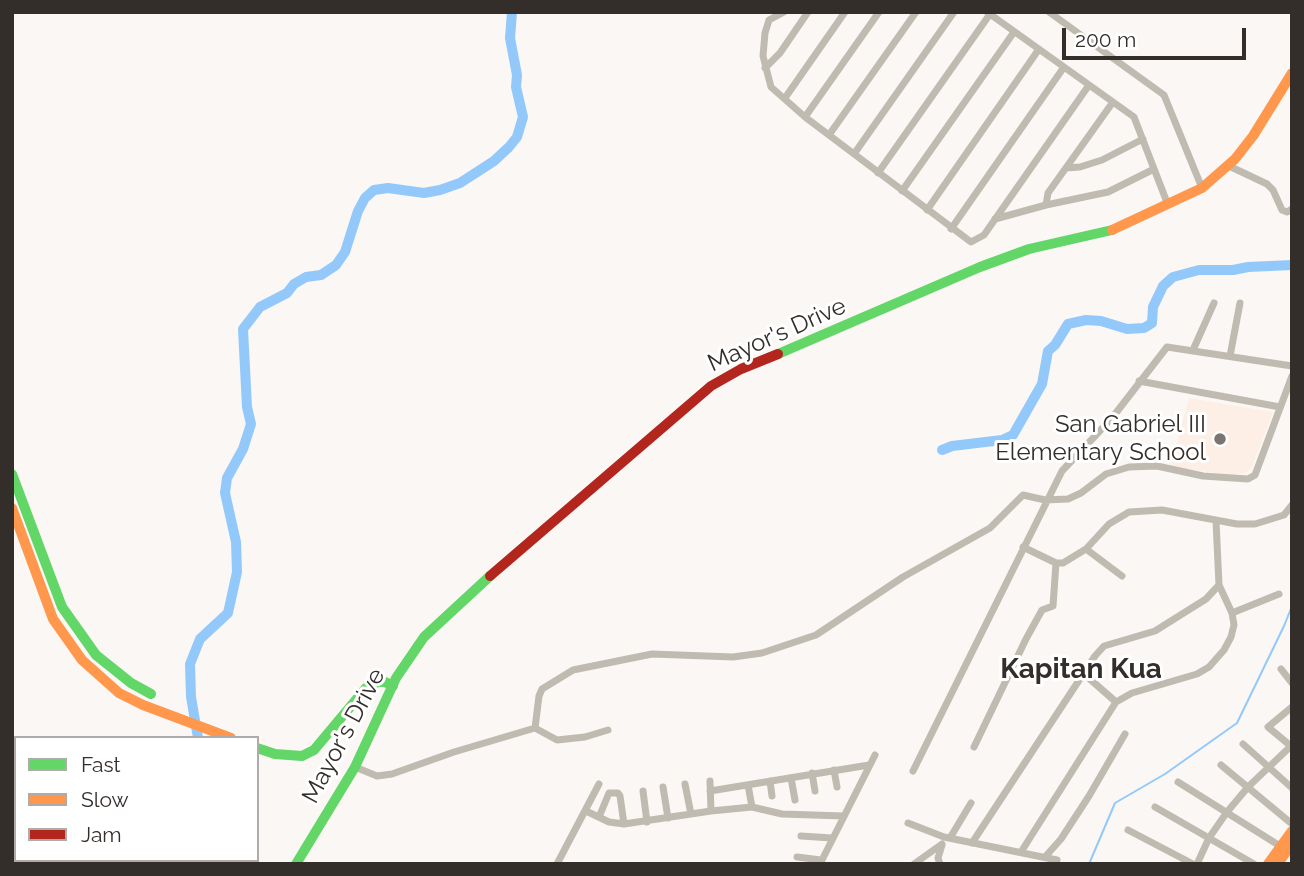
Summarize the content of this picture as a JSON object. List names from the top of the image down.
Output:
{
  "streets": {
    "street": ["Mayor's Drive"]
  },
  "districts": ["Kapitan Kua"],
  "places": ["San Gabriel III Elementary School"],
  "legend": ["Fast", "Slow", "Jam"],
  "scale_bar": "200 m"
}
